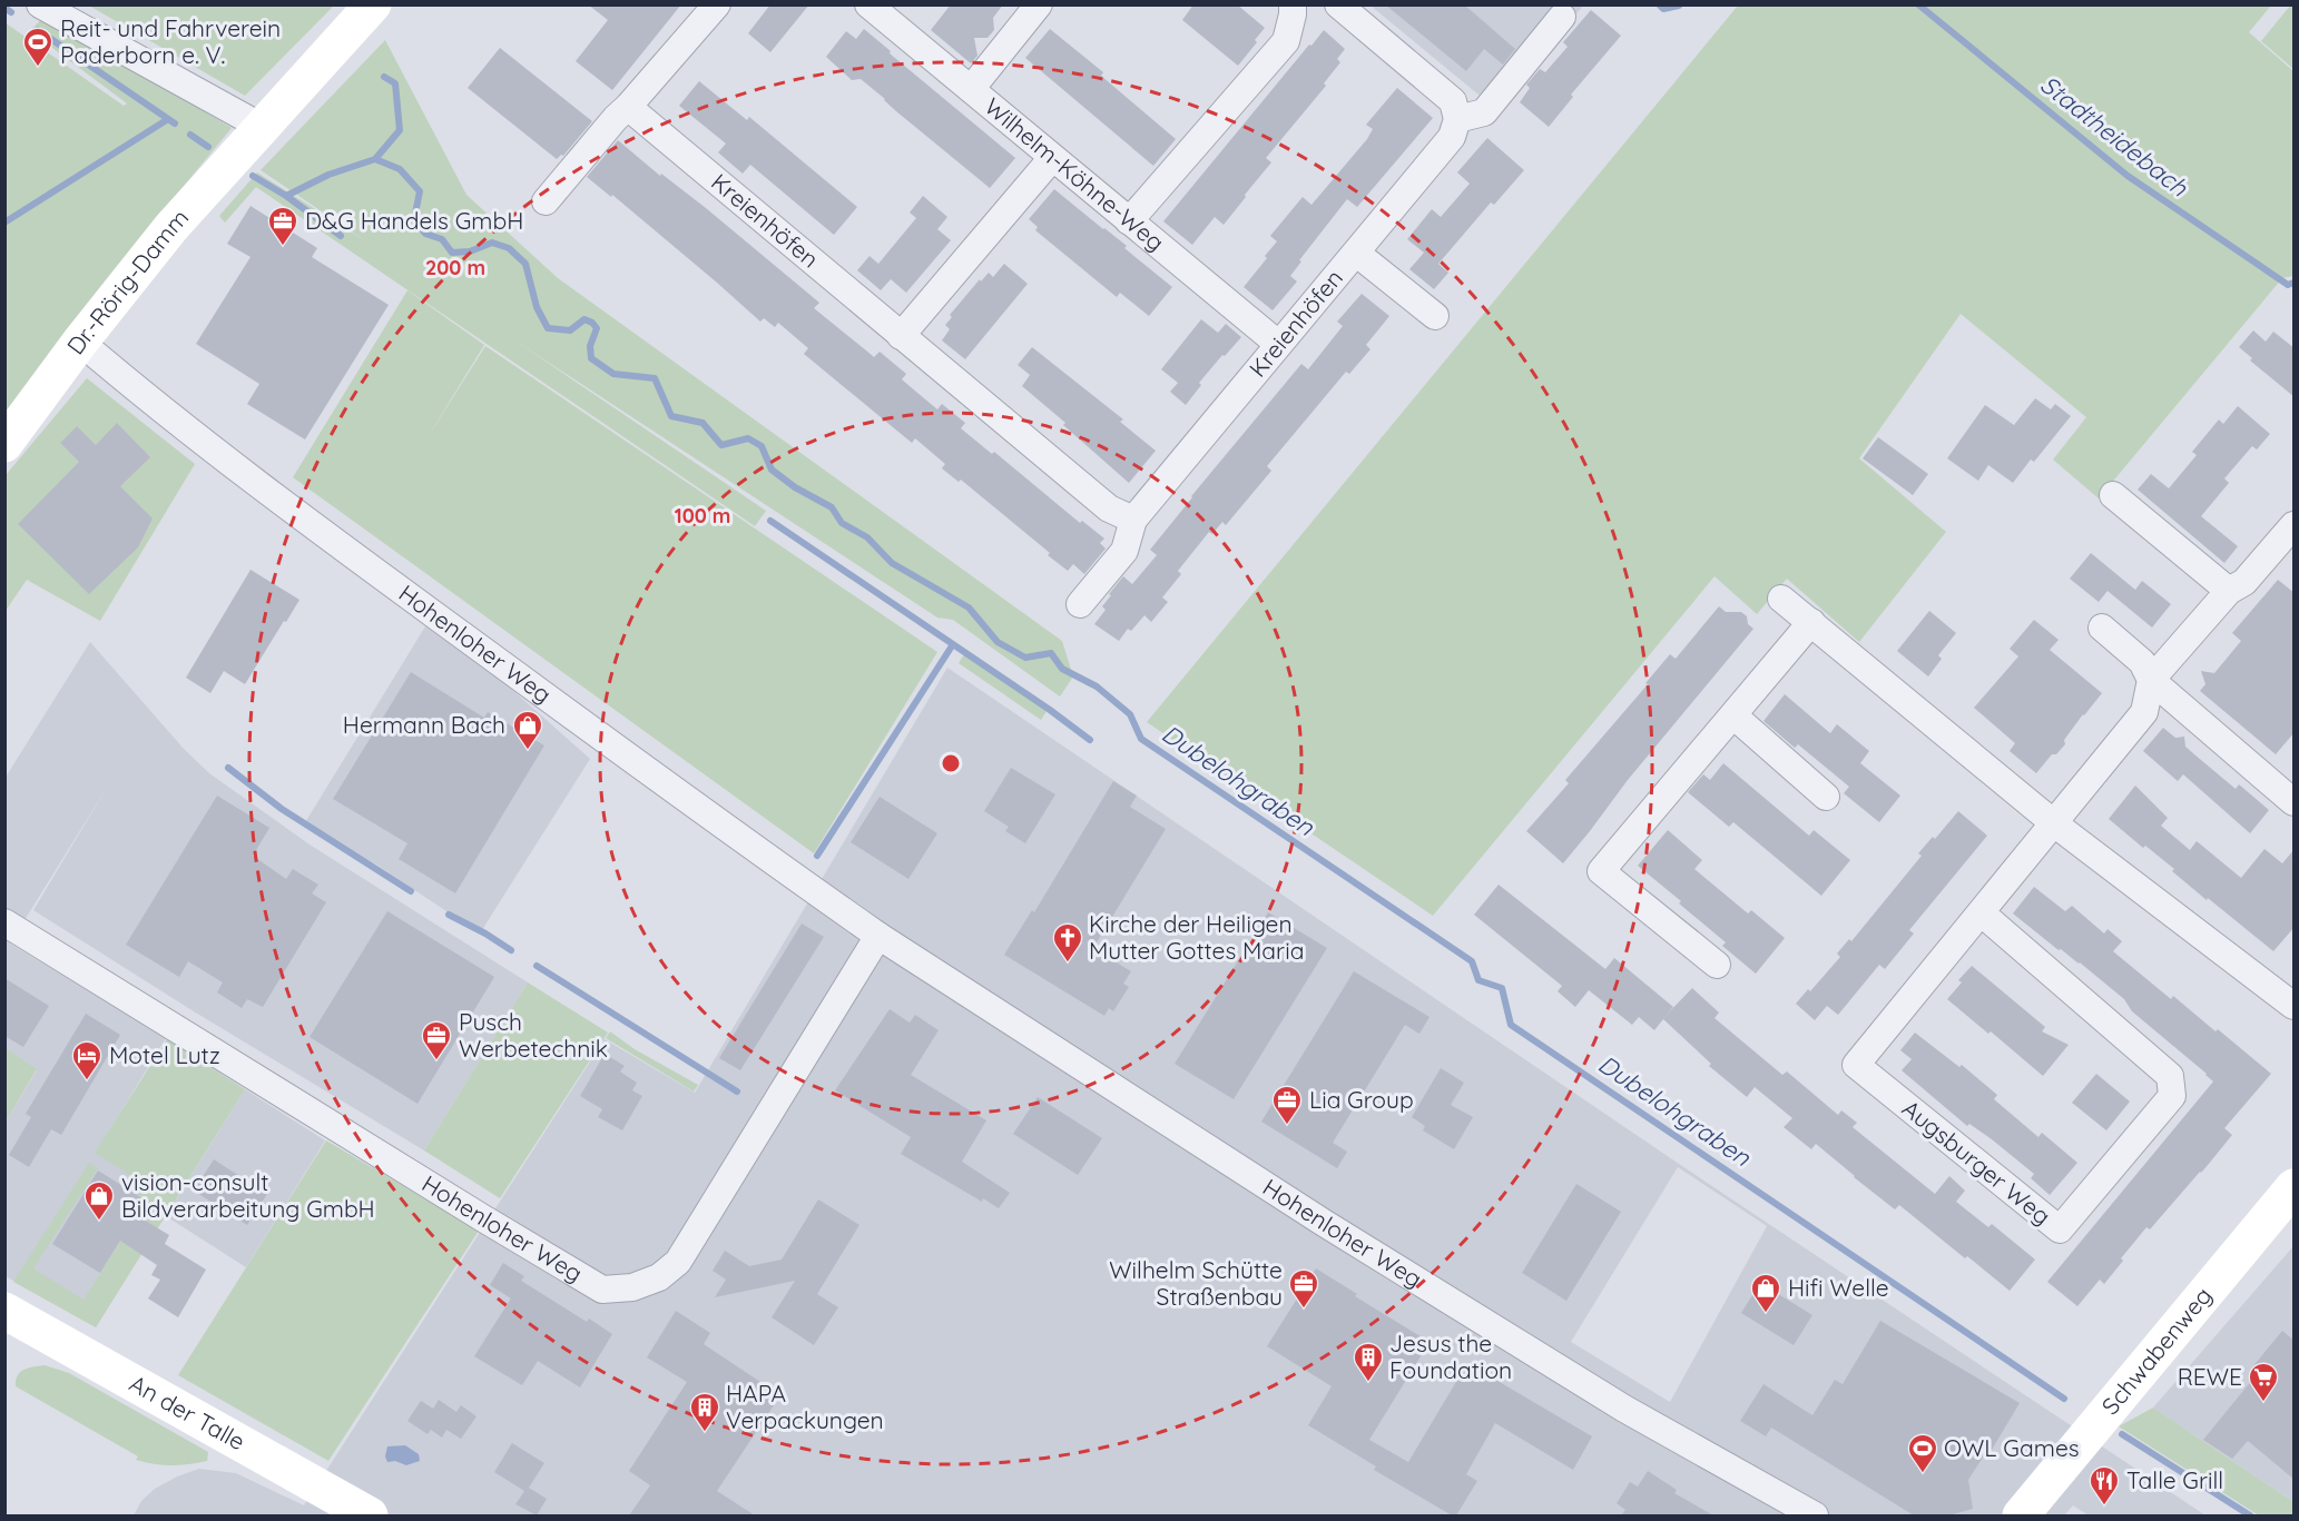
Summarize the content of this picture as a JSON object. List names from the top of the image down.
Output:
{
  "streets": {
    "street": [
      "Wilhelm-Köhne-Weg",
      "Kreienhöfen",
      "Dr.-Rörig-Damm",
      "Hohenloher Weg",
      "Augsburger Weg",
      "Schwabenweg",
      "An der Talle"
    ]
  },
  "crossings": [
    ["Wilhelm-Köhne-Weg", "Kreienhöfen"],
    ["Dr.-Rörig-Damm", "Hohenloher Weg"]
  ],
  "water": ["Stadtheidebach", "Dubelohgraben"],
  "places": {
    "sports": ["Reit- und Fahrverein Paderborn e. V.", "OWL Games"],
    "office": [
      "D&G Handels GmbH",
      "Pusch Werbetechnik",
      "Lia Group",
      "Wilhelm Schütte Straßenbau"
    ],
    "shop": ["Hermann Bach", "vision-consult Bildverarbeitung GmbH", "Hifi Welle"],
    "church": ["Kirche der Heiligen Mutter Gottes Maria"],
    "hotel": ["Motel Lutz"],
    "building": ["Jesus the Foundation", "HAPA Verpackungen"],
    "supermarket": ["REWE"],
    "restaurant": ["Talle Grill"]
  },
  "rings": ["200 m", "100 m"]
}
